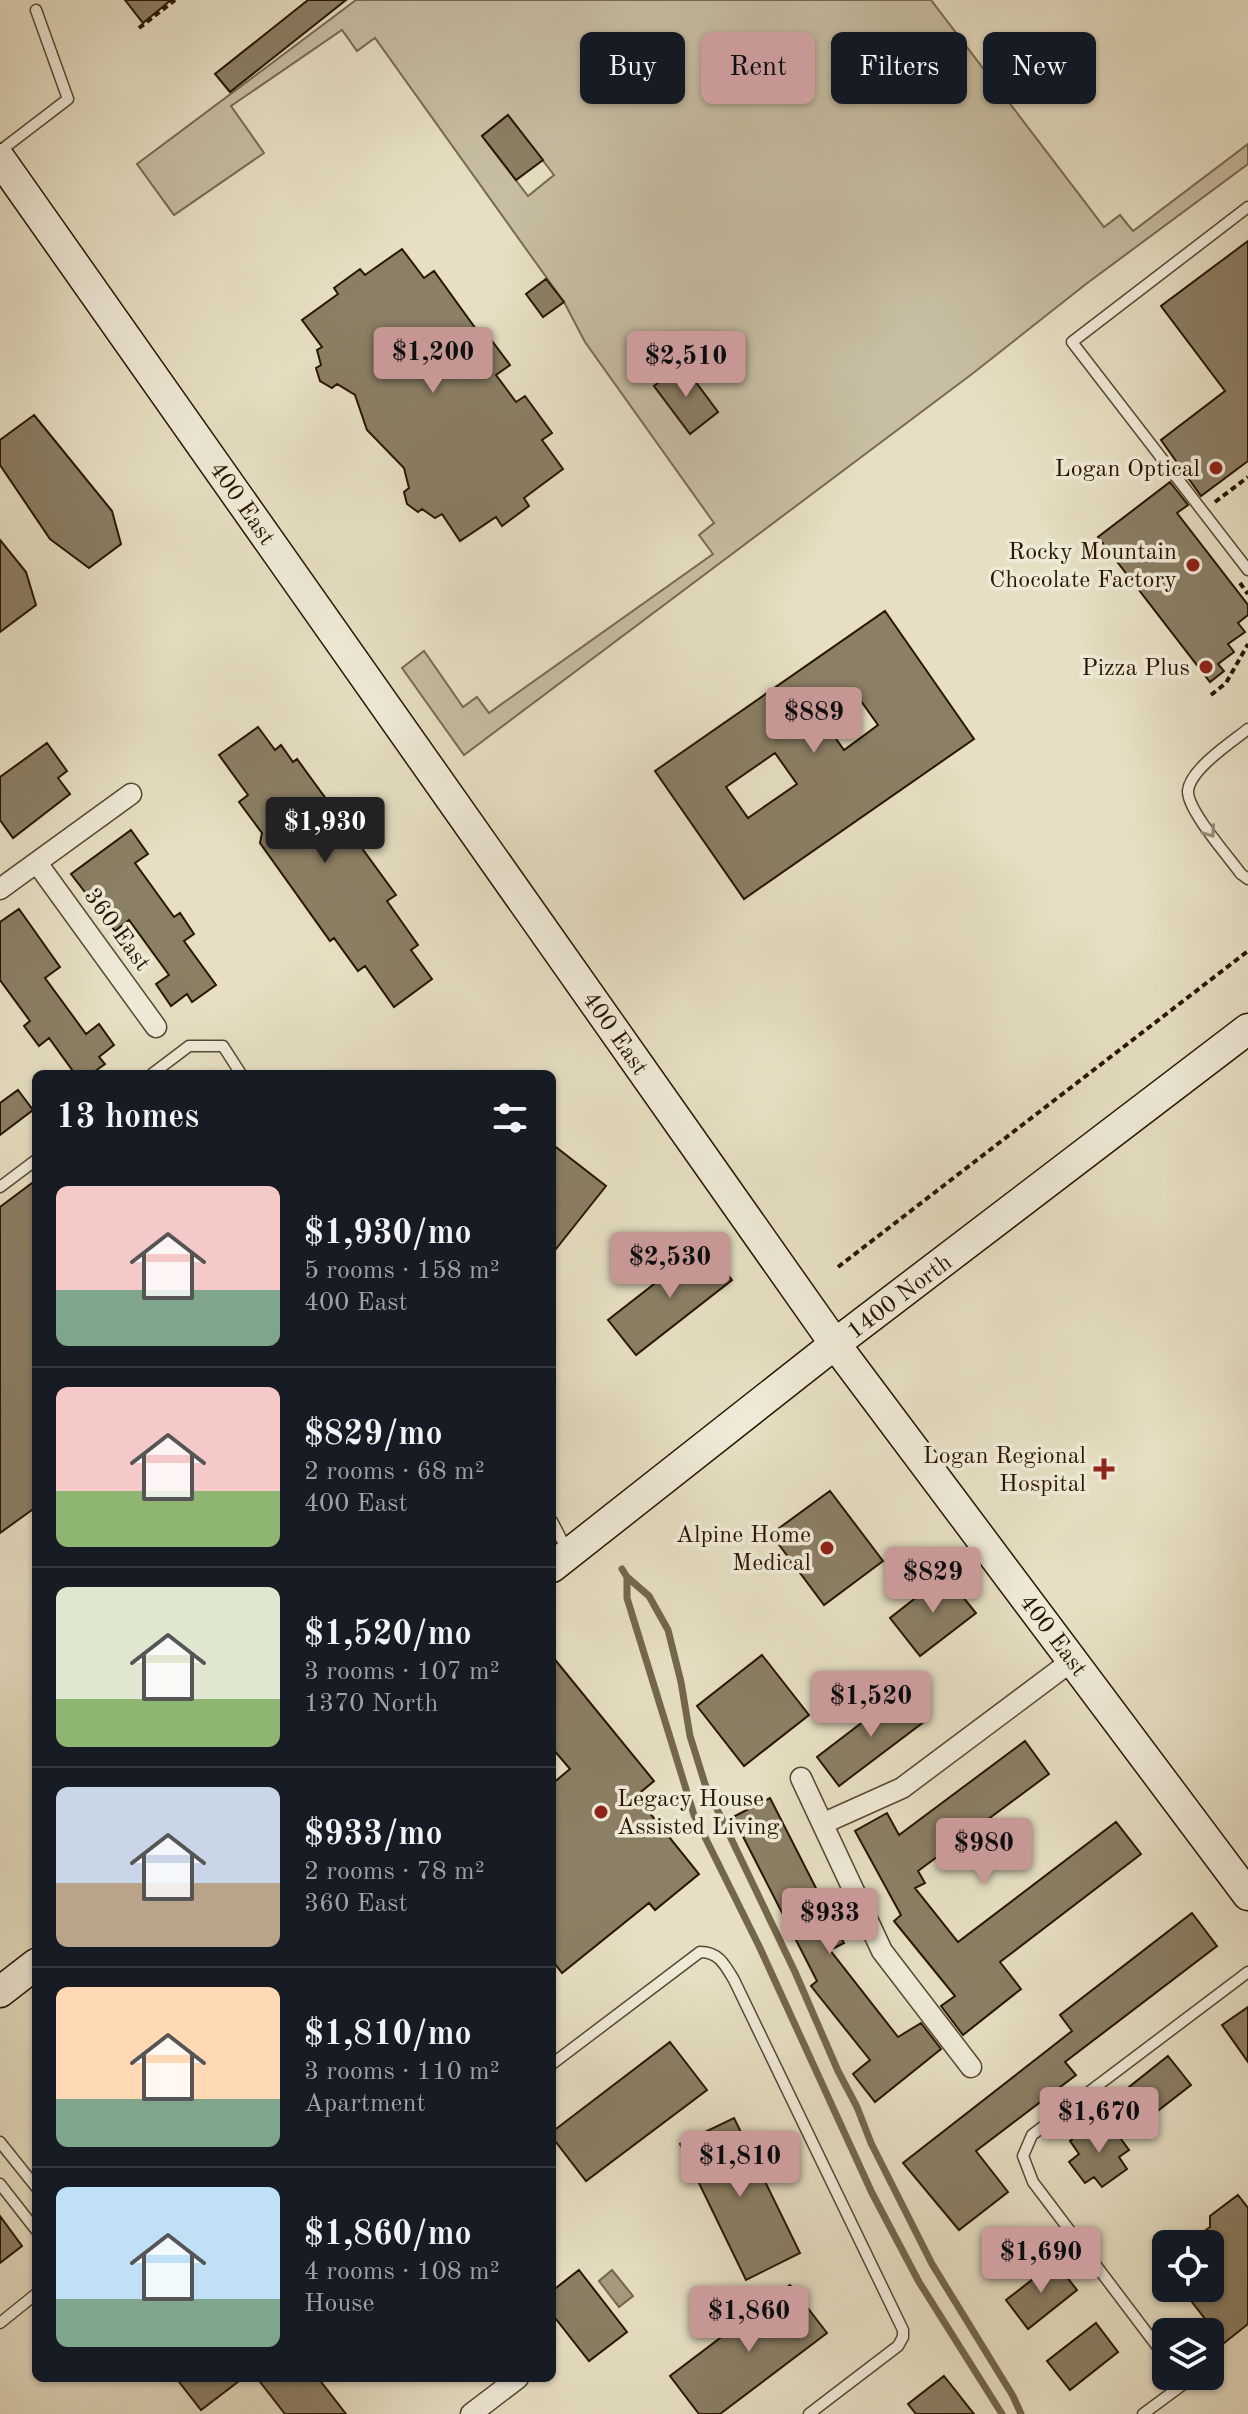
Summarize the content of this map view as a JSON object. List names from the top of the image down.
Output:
{
  "streets": {
    "street": ["400 East", "360 East", "1400 North"]
  },
  "crossings": [
    ["400 East", "1400 North"]
  ],
  "places": {
    "other": [
      "Logan Optical",
      "Rocky Mountain Chocolate Factory",
      "Pizza Plus",
      "Alpine Home Medical",
      "Legacy House Assisted Living"
    ],
    "health": ["Logan Regional Hospital"]
  },
  "page": {
    "chip": [
      "Buy",
      "Rent",
      "Filters",
      "New"
    ],
    "price": [
      "$1,200",
      "$2,510",
      "$889",
      "$1,930",
      "$2,530",
      "$829",
      "$1,520",
      "$980",
      "$933",
      "$1,670",
      "$1,810",
      "$1,690",
      "$1,860"
    ],
    "heading": "13 homes",
    "list": [
      {
        "name": "$1,930/mo",
        "note": "5 rooms · 158 m² · 400 East"
      },
      {
        "name": "$829/mo",
        "note": "2 rooms · 68 m² · 400 East"
      },
      {
        "name": "$1,520/mo",
        "note": "3 rooms · 107 m² · 1370 North"
      },
      {
        "name": "$933/mo",
        "note": "2 rooms · 78 m² · 360 East"
      },
      {
        "name": "$1,810/mo",
        "note": "3 rooms · 110 m² · Apartment"
      },
      {
        "name": "$1,860/mo",
        "note": "4 rooms · 108 m² · House"
      }
    ]
  }
}
